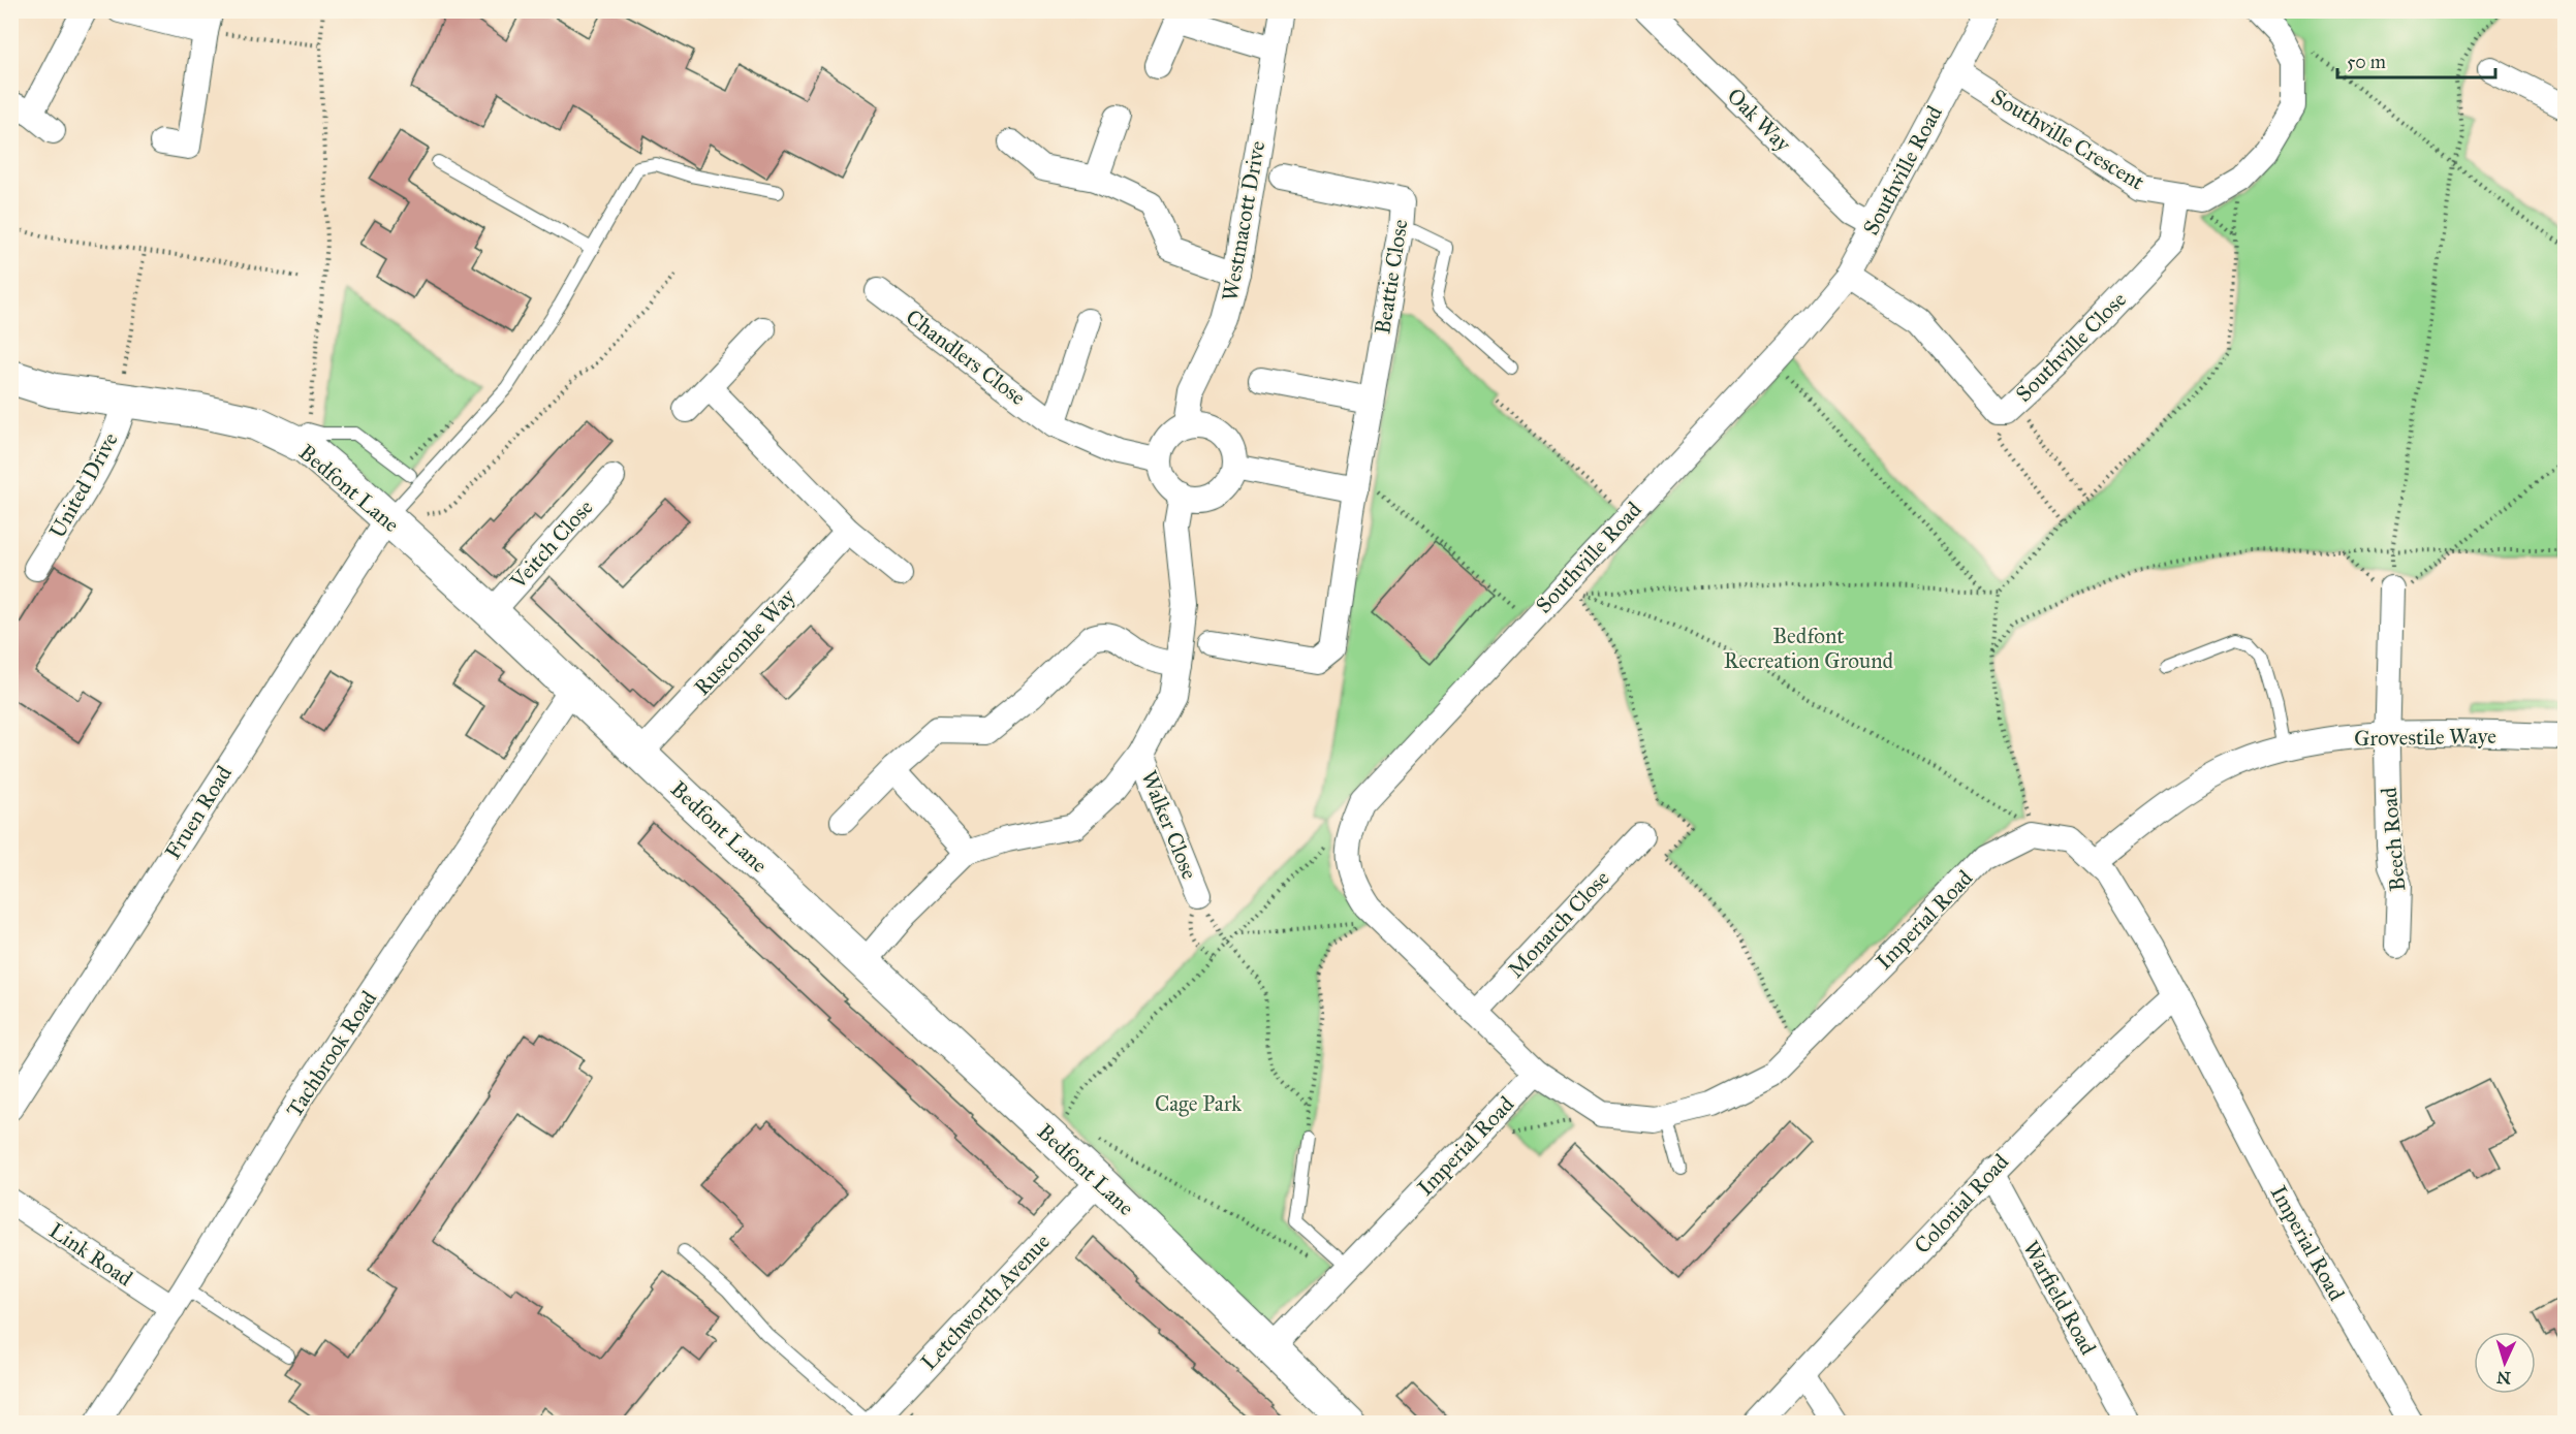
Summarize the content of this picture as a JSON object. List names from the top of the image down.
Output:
{
  "streets": {
    "main road": ["Bedfont Lane"],
    "street": [
      "Oak Way",
      "Southville Crescent",
      "Southville Road",
      "Westmacott Drive",
      "Beattie Close",
      "Southville Close",
      "Chandlers Close",
      "United Drive",
      "Veitch Close",
      "Ruscombe Way",
      "Grovestile Waye",
      "Fruen Road",
      "Walker Close",
      "Beech Road",
      "Imperial Road",
      "Monarch Close",
      "Tachbrook Road",
      "Colonial Road",
      "Link Road",
      "Warfield Road",
      "Letchworth Avenue"
    ]
  },
  "crossings": [
    ["Oak Way", "Southville Road"],
    ["Southville Crescent", "Southville Road"],
    ["Southville Crescent", "Southville Close"],
    ["Southville Road", "Southville Close"],
    ["Southville Road", "Imperial Road"],
    ["Southville Road", "Monarch Close"],
    ["Westmacott Drive", "Chandlers Close"],
    ["United Drive", "Bedfont Lane"],
    ["Bedfont Lane", "Veitch Close"],
    ["Bedfont Lane", "Ruscombe Way"],
    ["Bedfont Lane", "Fruen Road"],
    ["Bedfont Lane", "Imperial Road"],
    ["Bedfont Lane", "Tachbrook Road"],
    ["Bedfont Lane", "Letchworth Avenue"],
    ["Grovestile Waye", "Beech Road"],
    ["Grovestile Waye", "Imperial Road"],
    ["Imperial Road", "Colonial Road"],
    ["Tachbrook Road", "Link Road"],
    ["Colonial Road", "Warfield Road"]
  ],
  "parks": ["Bedfont Recreation Ground", "Cage Park"],
  "scale_bar": "50 m",
  "north": "bottom"
}
